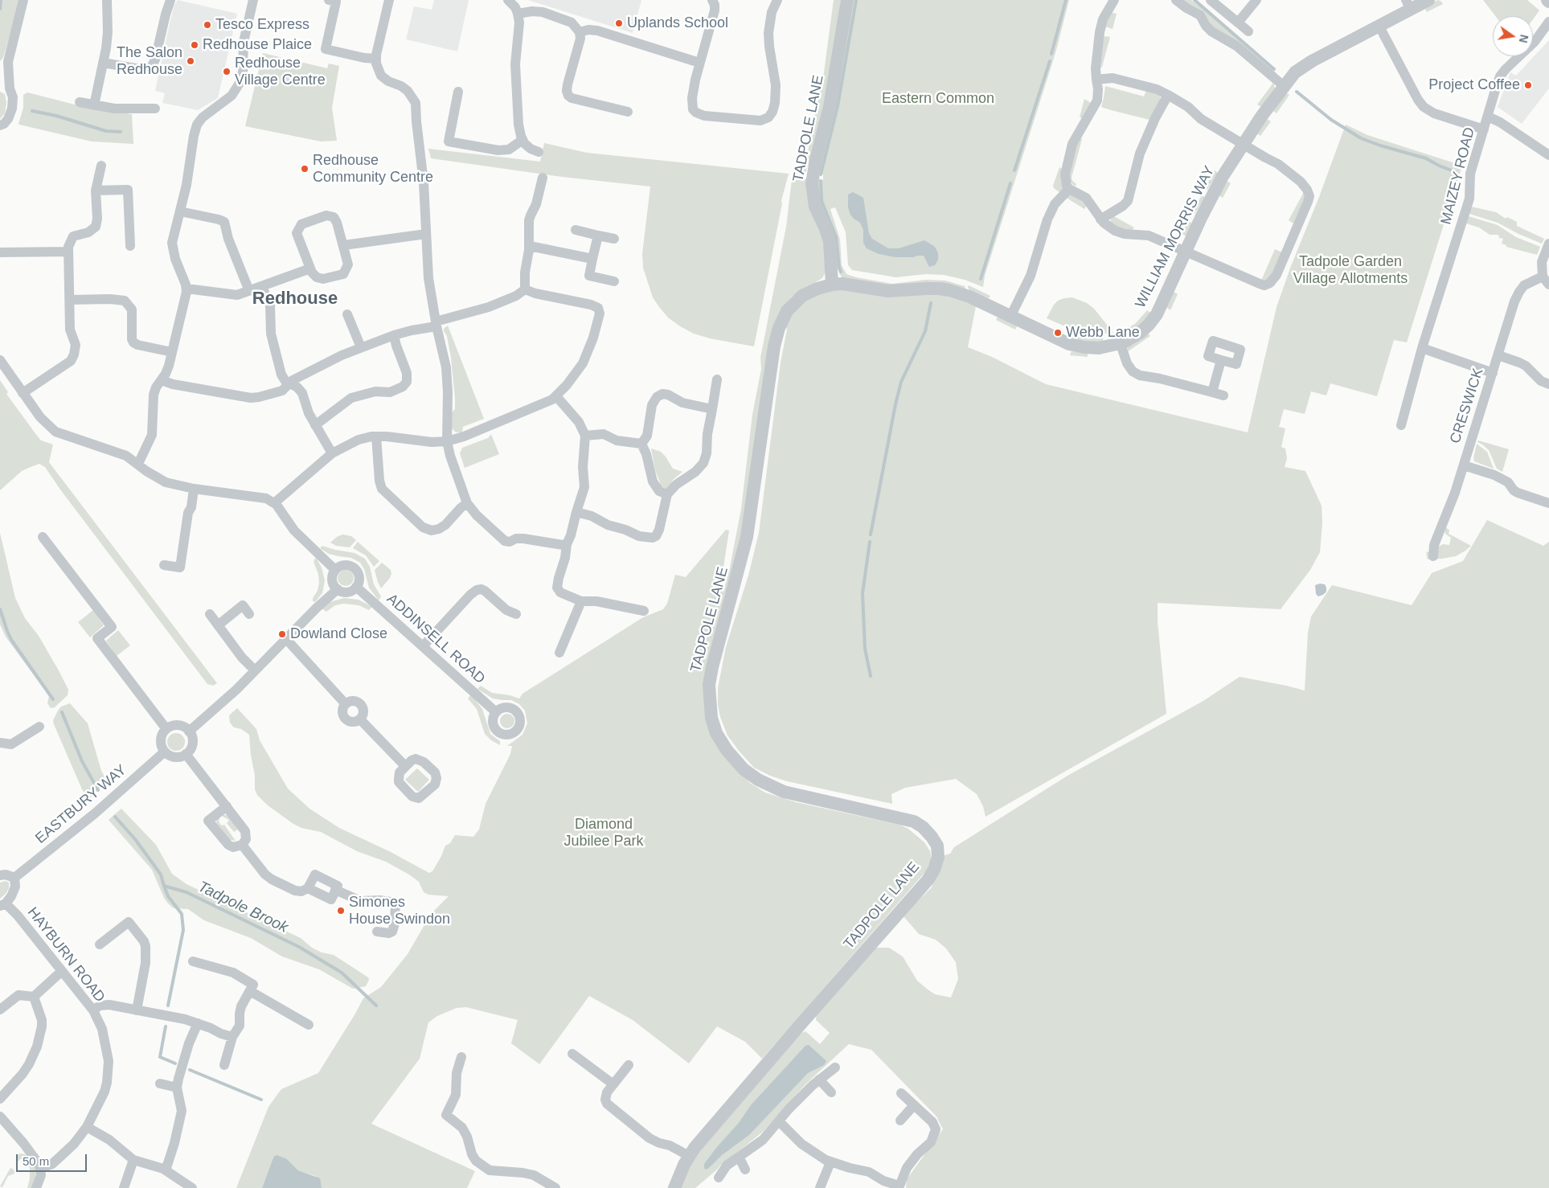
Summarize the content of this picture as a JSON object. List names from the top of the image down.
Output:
{
  "streets": {
    "street": [
      "TADPOLE LANE",
      "MAIZEY ROAD",
      "WILLIAM MORRIS WAY",
      "CRESWICK",
      "ADDINSELL ROAD",
      "EASTBURY WAY",
      "HAYBURN ROAD"
    ]
  },
  "crossings": [
    ["TADPOLE LANE", "WILLIAM MORRIS WAY"]
  ],
  "districts": ["Redhouse"],
  "water": ["Tadpole Brook"],
  "parks": ["Eastern Common", "Tadpole Garden Village Allotments", "Diamond Jubilee Park"],
  "places": [
    "Uplands School",
    "Tesco Express",
    "Redhouse Plaice",
    "The Salon Redhouse",
    "Redhouse Village Centre",
    "Project Coffee",
    "Redhouse Community Centre",
    "Webb Lane",
    "Dowland Close",
    "Simones House Swindon"
  ],
  "scale_bar": "50 m",
  "north": "right"
}
